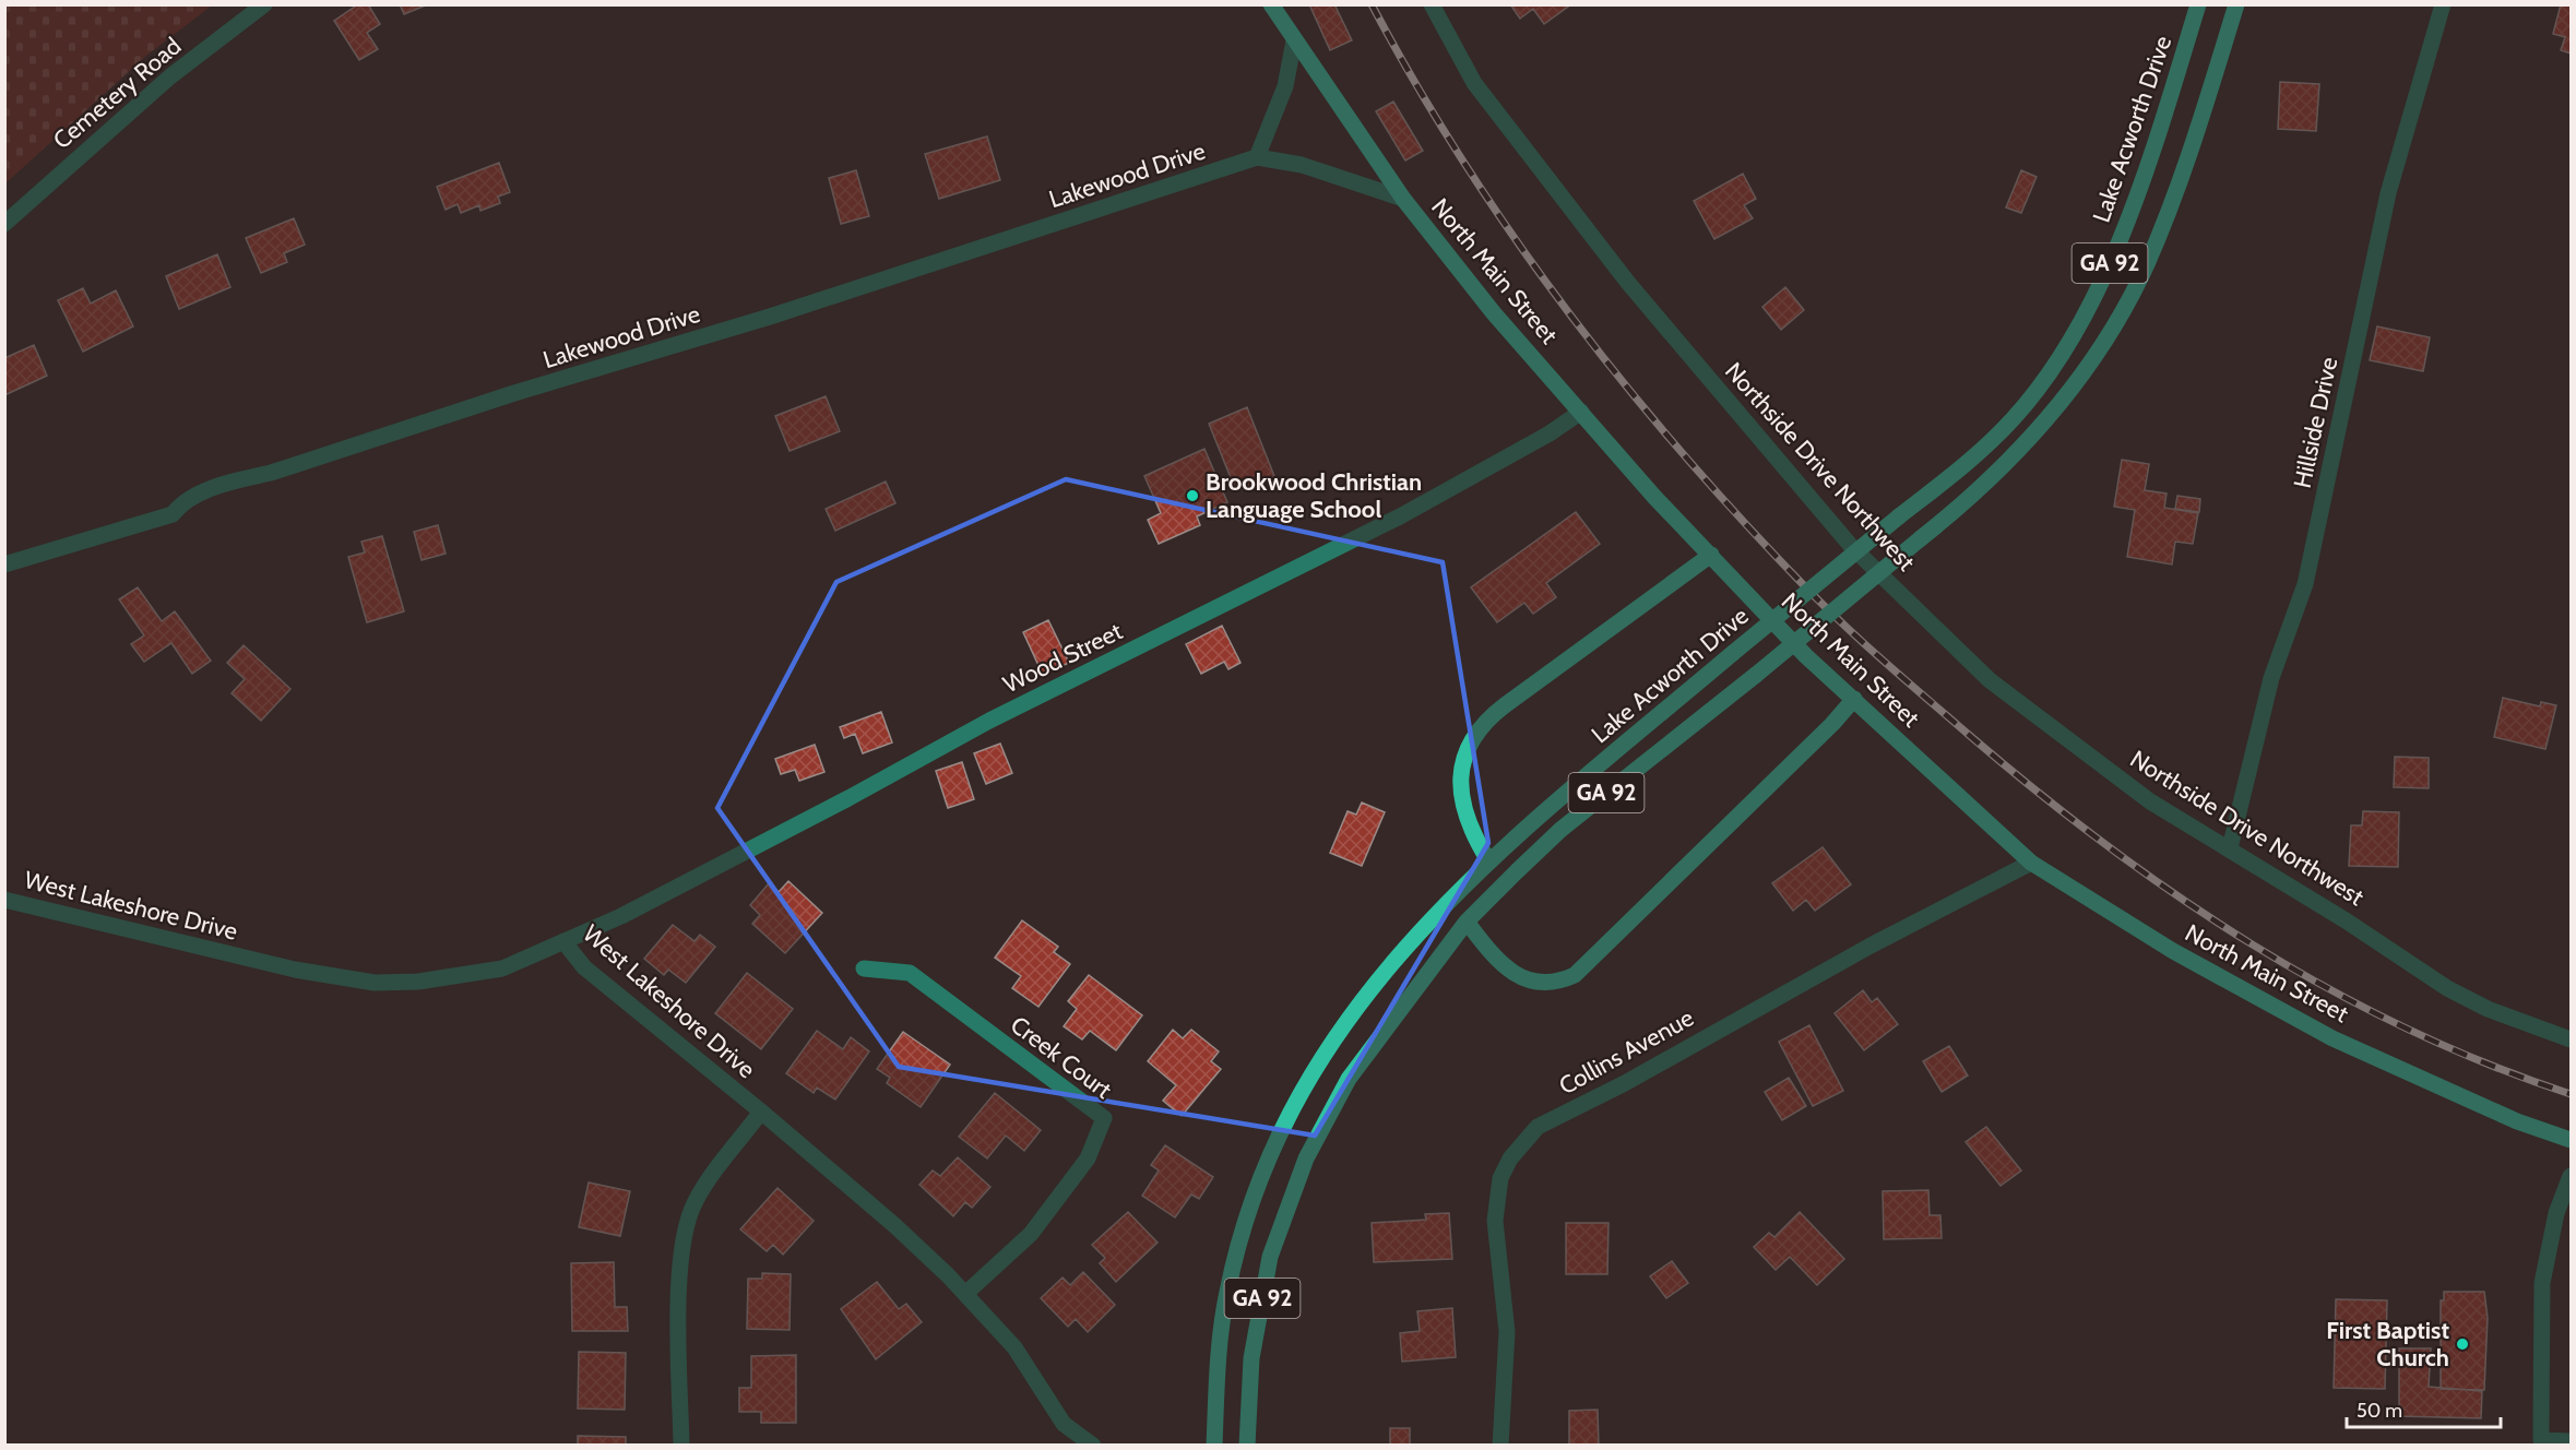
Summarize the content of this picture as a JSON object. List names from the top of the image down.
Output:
{
  "streets": {
    "main road": ["Lake Acworth Drive", "GA 92", "North Main Street"],
    "street": [
      "Cemetery Road",
      "Lakewood Drive",
      "Hillside Drive",
      "Northside Drive Northwest",
      "Wood Street",
      "West Lakeshore Drive",
      "Collins Avenue",
      "Creek Court"
    ]
  },
  "crossings": [
    ["Lakewood Drive", "North Main Street"],
    ["North Main Street", "Wood Street"],
    ["North Main Street", "Collins Avenue"],
    ["Hillside Drive", "Northside Drive Northwest"],
    ["Wood Street", "West Lakeshore Drive"],
    ["West Lakeshore Drive", "Creek Court"]
  ],
  "places": ["Brookwood Christian Language School", "First Baptist Church"],
  "scale_bar": "50 m"
}
